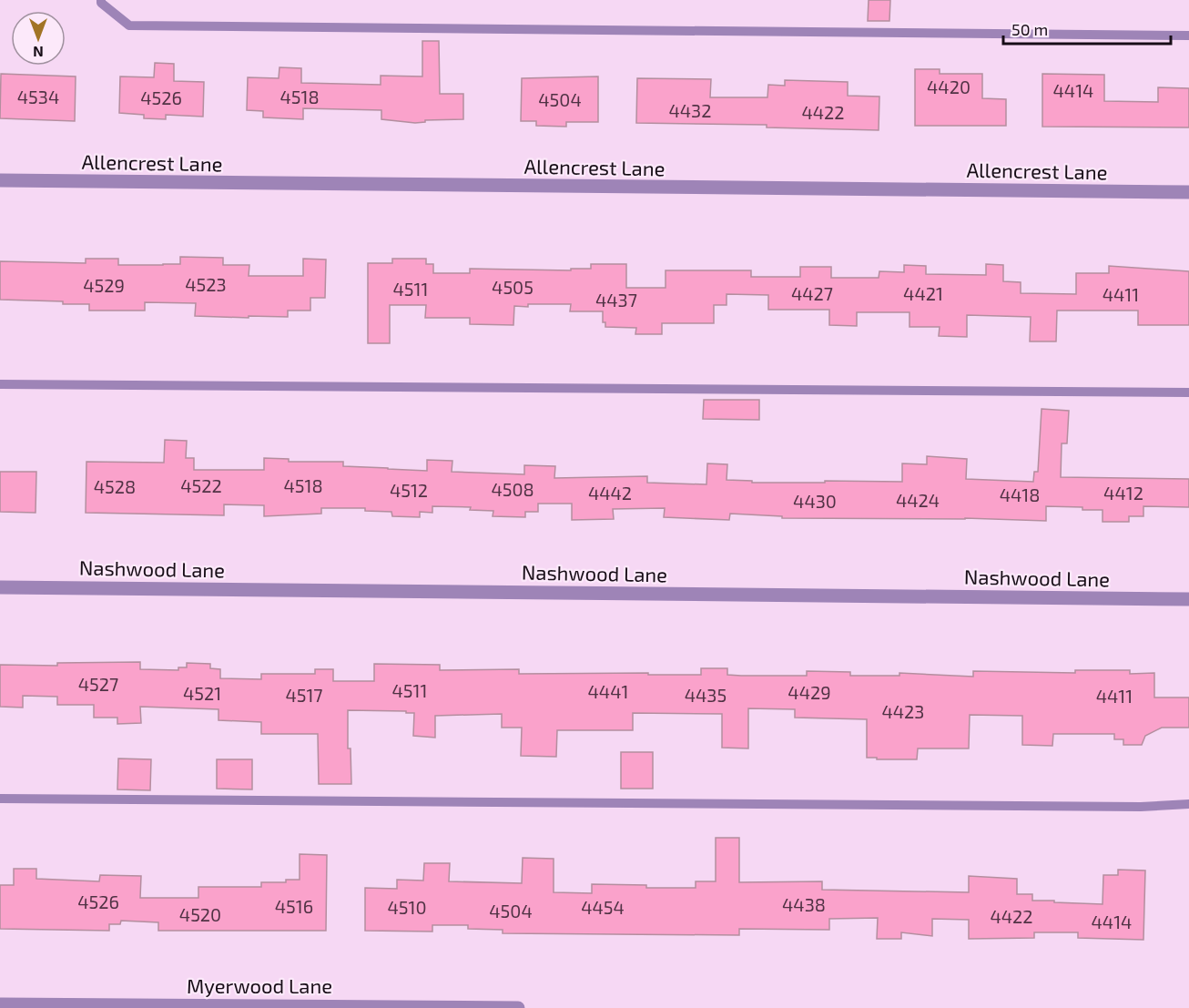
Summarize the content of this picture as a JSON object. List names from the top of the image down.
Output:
{
  "streets": {
    "street": ["Allencrest Lane", "Nashwood Lane", "Myerwood Lane"]
  },
  "house_numbers": [
    "4420",
    "4414",
    "4534",
    "4518",
    "4526",
    "4504",
    "4432",
    "4422",
    "4523",
    "4529",
    "4505",
    "4511",
    "4427",
    "4421",
    "4411",
    "4437",
    "4522",
    "4518",
    "4528",
    "4508",
    "4512",
    "4442",
    "4412",
    "4418",
    "4424",
    "4430",
    "4527",
    "4511",
    "4441",
    "4429",
    "4521",
    "4517",
    "4435",
    "4411",
    "4423",
    "4526",
    "4438",
    "4516",
    "4510",
    "4454",
    "4504",
    "4520",
    "4422",
    "4414"
  ],
  "scale_bar": "50 m",
  "north": "bottom"
}
